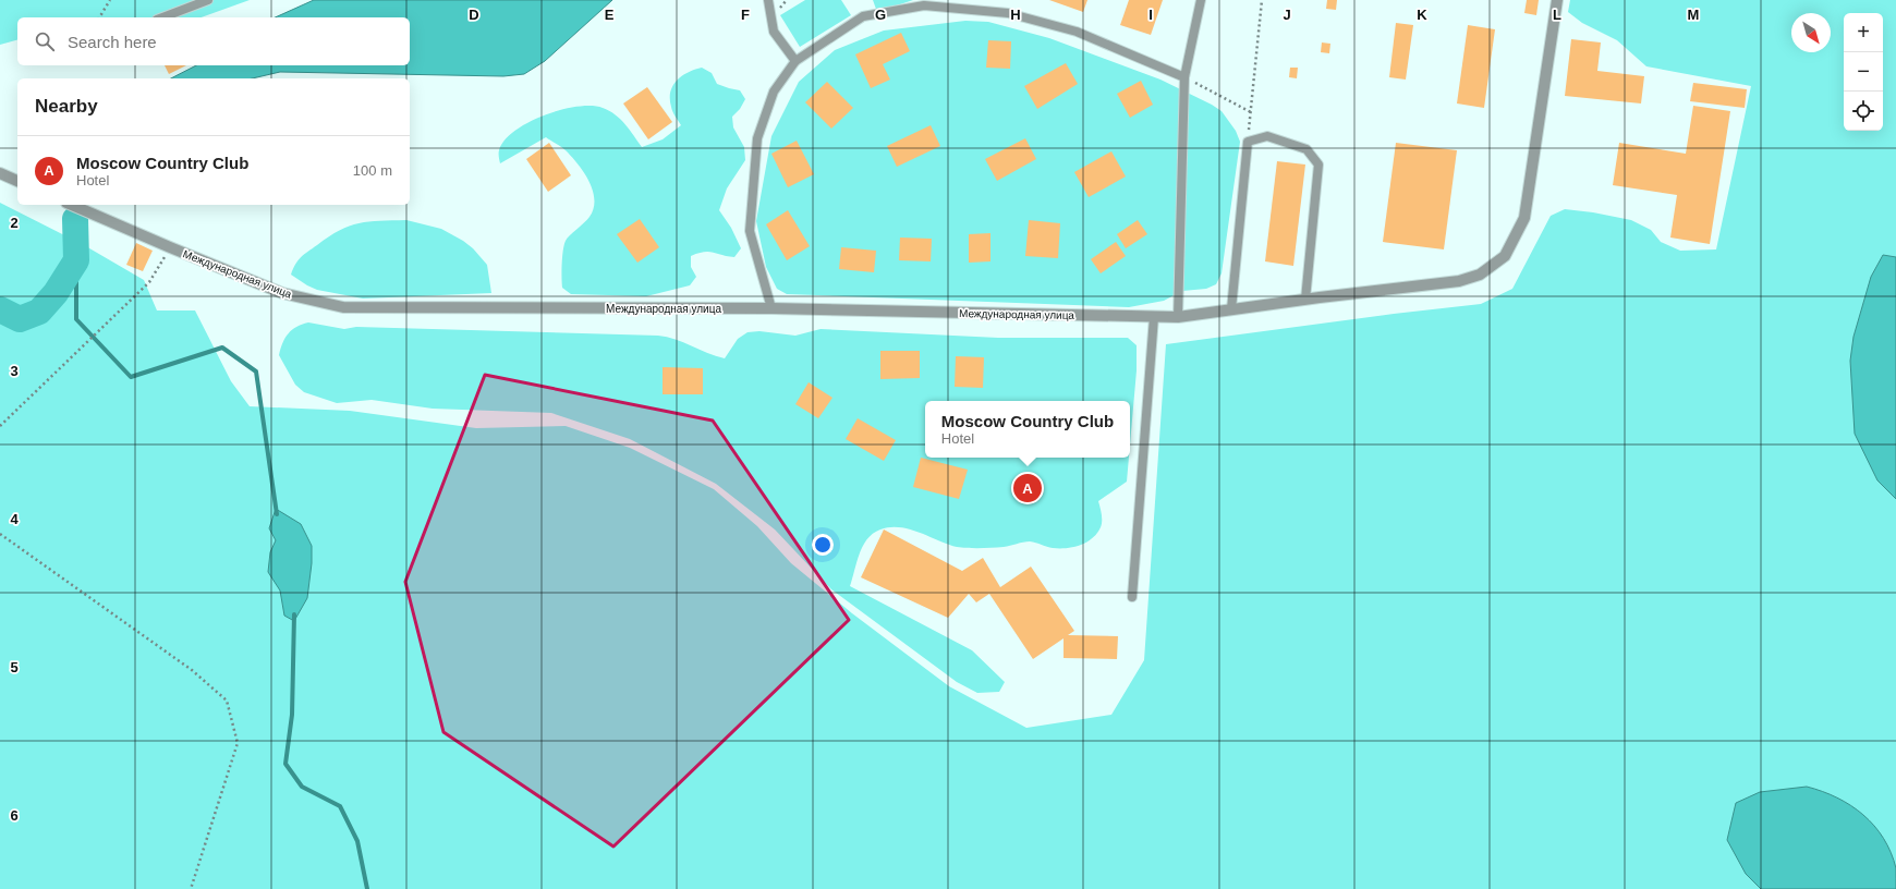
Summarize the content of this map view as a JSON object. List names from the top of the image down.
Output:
{
  "streets": {
    "street": ["Международная улица"]
  },
  "north": "bottom right",
  "page": {
    "map_buttons": ["+", "−"],
    "search": "Search here",
    "heading": "Nearby",
    "list": [
      {
        "mark": "A",
        "name": "Moscow Country Club",
        "note": "Hotel",
        "value": "100 m"
      }
    ],
    "popup": ["Moscow Country Club", "Hotel"],
    "pins": "A"
  },
  "grid": {
    "columns": [
      "D",
      "E",
      "F",
      "G",
      "H",
      "I",
      "J",
      "K",
      "L",
      "M"
    ],
    "rows": [
      "2",
      "3",
      "4",
      "5",
      "6"
    ]
  }
}
